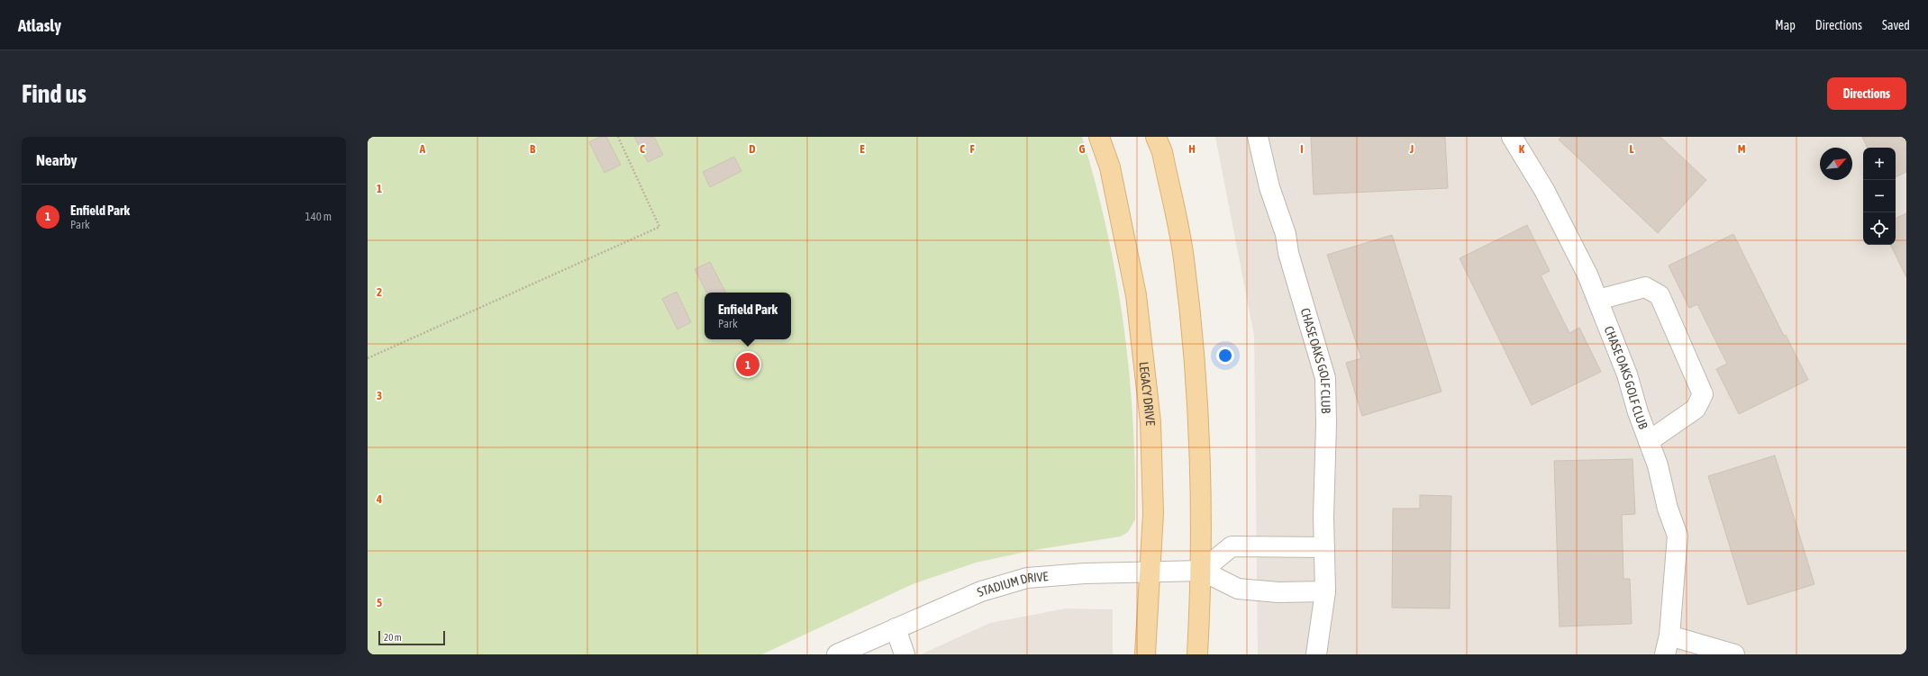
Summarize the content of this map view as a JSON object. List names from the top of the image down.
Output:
{
  "streets": {
    "main road": ["LEGACY DRIVE"],
    "street": ["CHASE OAKS GOLF CLUB", "STADIUM DRIVE"]
  },
  "crossings": [
    ["LEGACY DRIVE", "STADIUM DRIVE"]
  ],
  "scale_bar": "20 m",
  "north": "top right",
  "page": {
    "header": "Atlasly",
    "nav": ["Map", "Directions", "Saved"],
    "buttons": "Directions",
    "title": "Find us",
    "heading": "Nearby",
    "map_buttons": ["+", "−"],
    "list": [
      {
        "mark": "1",
        "name": "Enfield Park",
        "note": "Park",
        "value": "140 m"
      }
    ],
    "popup": ["Enfield Park", "Park"],
    "pins": "1",
    "scale": "20 m"
  },
  "grid": {
    "columns": [
      "A",
      "B",
      "C",
      "D",
      "E",
      "F",
      "G",
      "H",
      "I",
      "J",
      "K",
      "L",
      "M"
    ],
    "rows": [
      "1",
      "2",
      "3",
      "4",
      "5"
    ]
  }
}
